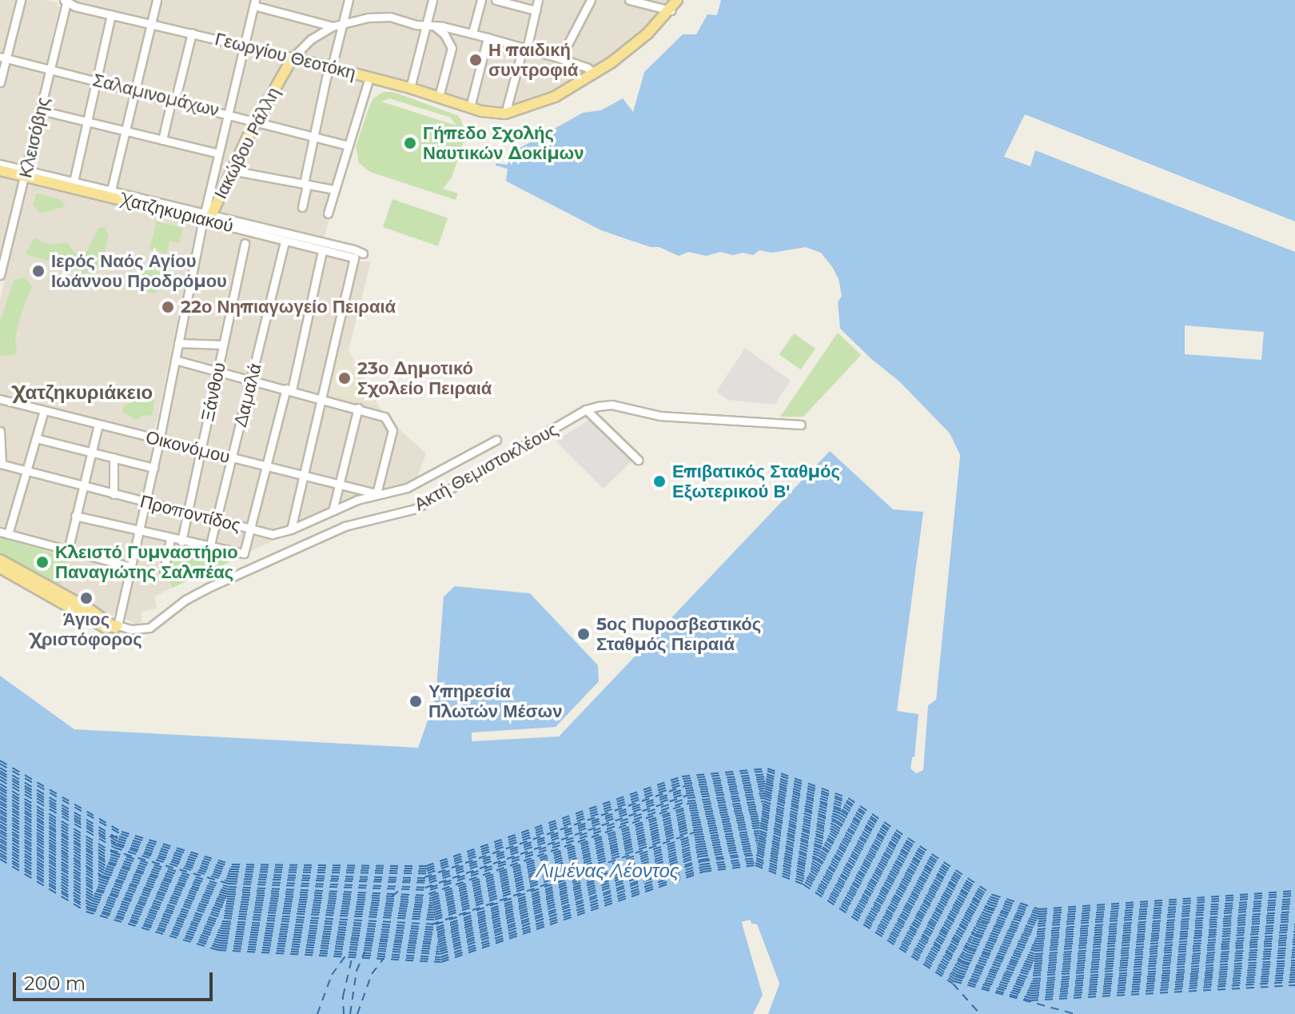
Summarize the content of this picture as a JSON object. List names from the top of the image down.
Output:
{
  "streets": {
    "main road": ["Γεωργίου Θεοτόκη", "Ιακώβου Ράλλη", "Χατζηκυριακού"],
    "street": [
      "Σαλαμινομάχων",
      "Κλεισόβης",
      "Ξάνθου",
      "Δαμαλά",
      "Οικονόμου",
      "Ακτή Θεμιστοκλέους",
      "Προποντίδος"
    ]
  },
  "crossings": [
    ["Γεωργίου Θεοτόκη", "Κλεισόβης"],
    ["Γεωργίου Θεοτόκη", "Ιακώβου Ράλλη"],
    ["Σαλαμινομάχων", "Κλεισόβης"],
    ["Σαλαμινομάχων", "Ιακώβου Ράλλη"],
    ["Κλεισόβης", "Χατζηκυριακού"],
    ["Ιακώβου Ράλλη", "Χατζηκυριακού"],
    ["Χατζηκυριακού", "Δαμαλά"],
    ["Ξάνθου", "Οικονόμου"],
    ["Ξάνθου", "Προποντίδος"],
    ["Δαμαλά", "Οικονόμου"],
    ["Δαμαλά", "Προποντίδος"],
    ["Οικονόμου", "Προποντίδος"]
  ],
  "districts": ["Χατζηκυριάκειο"],
  "water": ["Λιμένας Λέοντος"],
  "places": [
    "Η παιδική συντροφιά",
    "Γήπεδο Σχολής Ναυτικών Δοκίμων",
    "Ιερός Ναός Αγίου Ιωάννου Προδρόμου",
    "22ο Νηπιαγωγείο Πειραιά",
    "23ο Δημοτικό Σχολείο Πειραιά",
    "Επιβατικός Σταθμός Εξωτερικού Β'",
    "Κλειστό Γυμναστήριο Παναγιώτης Σαλπέας",
    "Άγιος Χριστόφορος",
    "5ος Πυροσβεστικός Σταθμός Πειραιά",
    "Υπηρεσία Πλωτών Μέσων"
  ],
  "scale_bar": "200 m"
}
